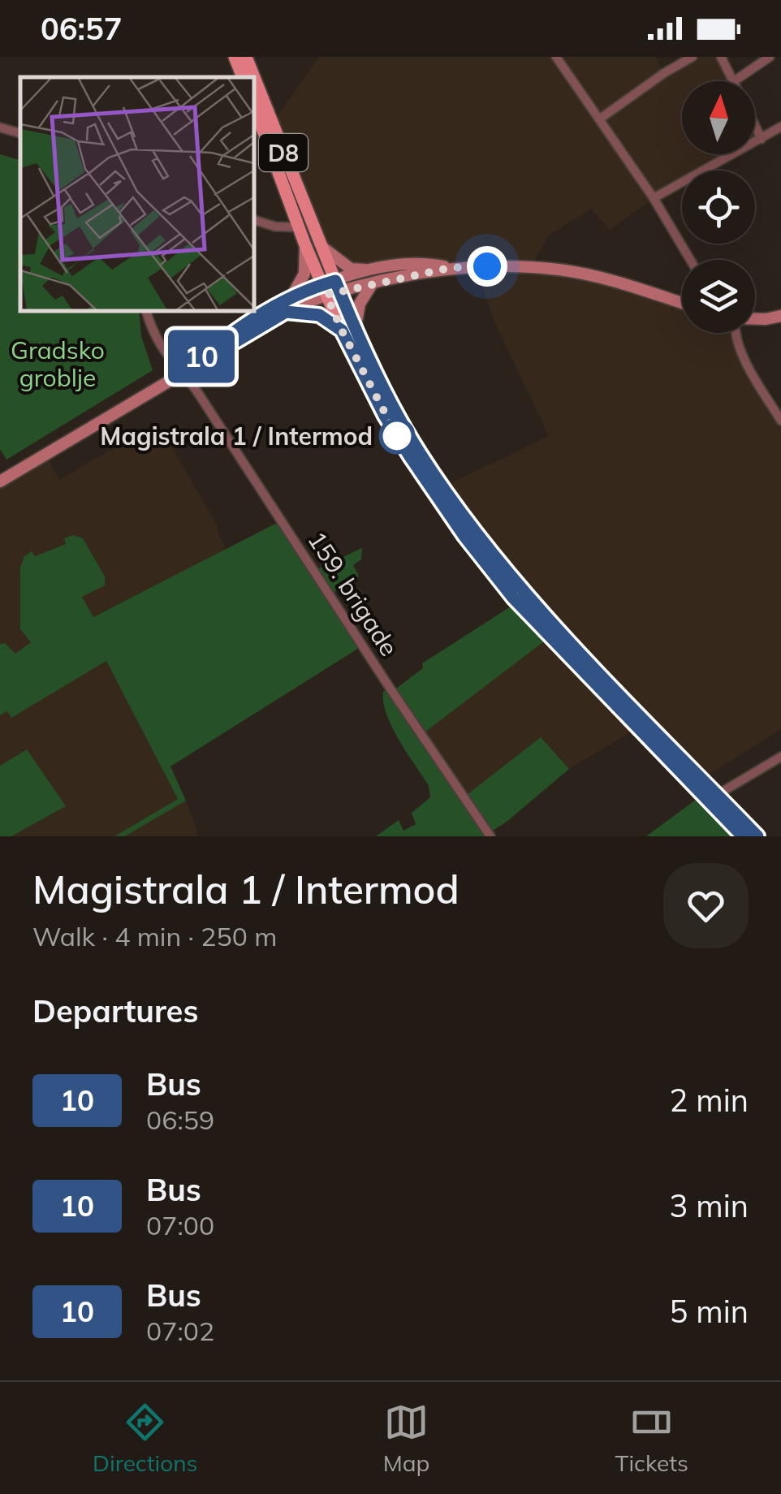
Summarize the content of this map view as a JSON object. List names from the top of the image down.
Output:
{
  "streets": {
    "main road": ["D8"],
    "street": ["159. brigade"]
  },
  "parks": ["Gradsko groblje"],
  "places": ["Magistrala 1 / Intermod"],
  "lines": ["bus line 10"],
  "north": "top",
  "page": {
    "status": "06:57",
    "on_map": "10",
    "heading": [
      ["Magistrala 1 / Intermod", "Walk · 4 min · 250 m"],
      "Departures"
    ],
    "list": [
      {
        "mark": "10",
        "name": "Bus",
        "note": "06:59",
        "value": "2 min"
      },
      {
        "mark": "10",
        "name": "Bus",
        "note": "07:00",
        "value": "3 min"
      },
      {
        "mark": "10",
        "name": "Bus",
        "note": "07:02",
        "value": "5 min"
      }
    ],
    "tabs": ["Directions", "Map", "Tickets"]
  }
}
